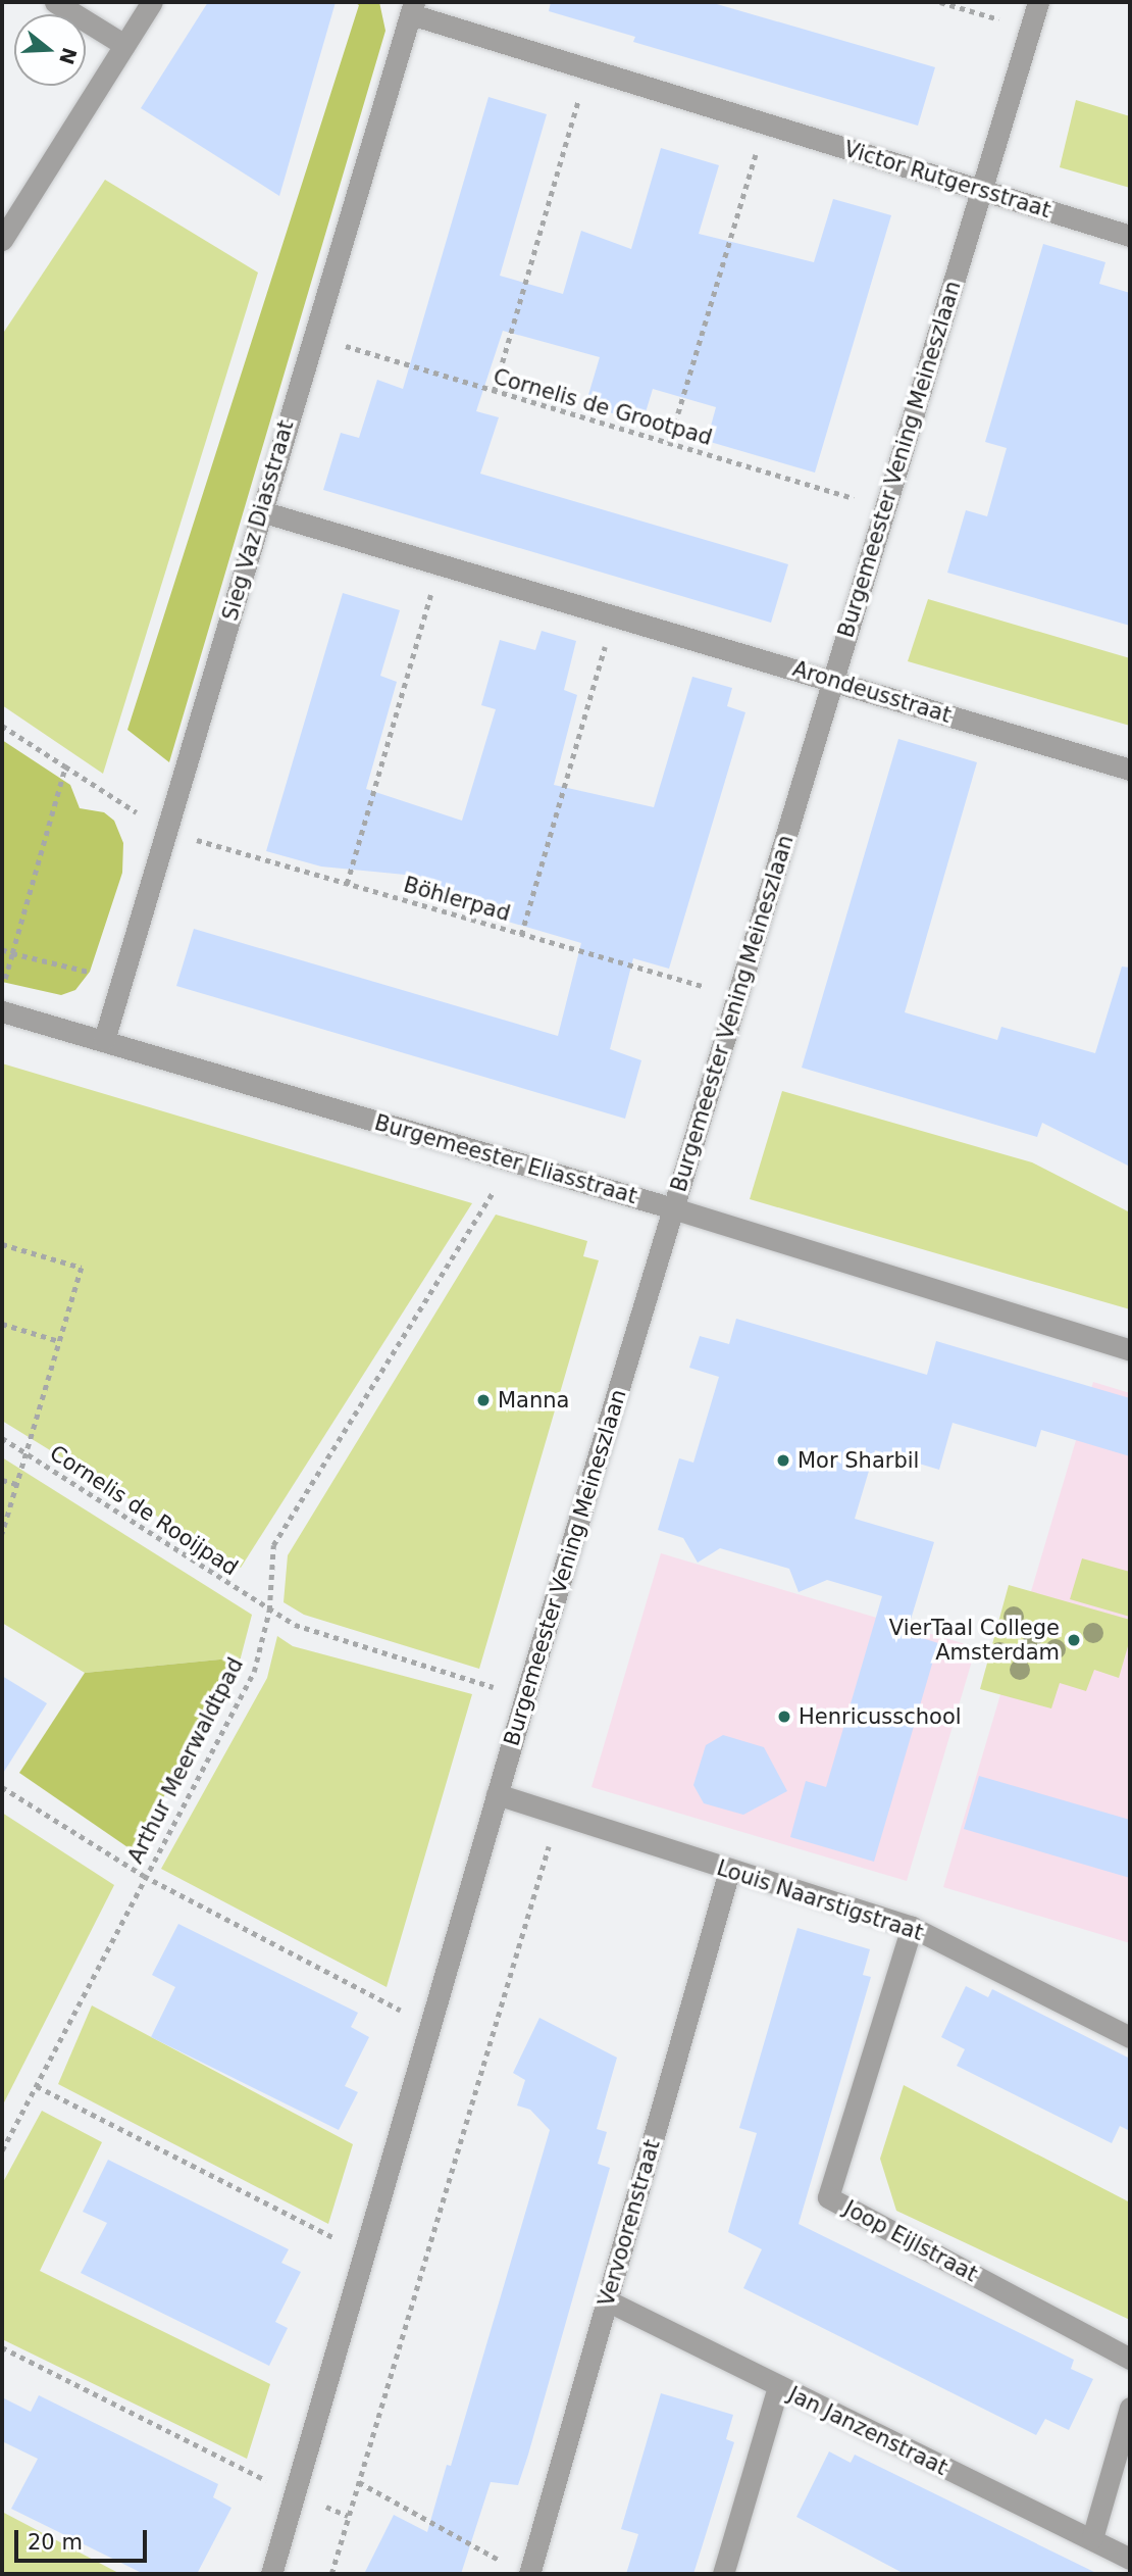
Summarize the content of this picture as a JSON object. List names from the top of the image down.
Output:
{
  "streets": {
    "street": [
      "Victor Rutgersstraat",
      "Burgemeester Vening Meineszlaan",
      "Sieg Vaz Diasstraat",
      "Arondeusstraat",
      "Burgemeester Eliasstraat",
      "Louis Naarstigstraat",
      "Vervoorenstraat",
      "Joop Eijlstraat",
      "Jan Janzenstraat"
    ],
    "path": [
      "Cornelis de Grootpad",
      "Böhlerpad",
      "Cornelis de Rooijpad",
      "Arthur Meerwaldtpad"
    ]
  },
  "crossings": [
    ["Victor Rutgersstraat", "Burgemeester Vening Meineszlaan"],
    ["Victor Rutgersstraat", "Sieg Vaz Diasstraat"],
    ["Cornelis de Grootpad", "Burgemeester Vening Meineszlaan"],
    ["Cornelis de Grootpad", "Sieg Vaz Diasstraat"],
    ["Burgemeester Vening Meineszlaan", "Arondeusstraat"],
    ["Burgemeester Vening Meineszlaan", "Böhlerpad"],
    ["Burgemeester Vening Meineszlaan", "Burgemeester Eliasstraat"],
    ["Burgemeester Vening Meineszlaan", "Cornelis de Rooijpad"],
    ["Burgemeester Vening Meineszlaan", "Louis Naarstigstraat"],
    ["Sieg Vaz Diasstraat", "Arondeusstraat"],
    ["Sieg Vaz Diasstraat", "Böhlerpad"],
    ["Sieg Vaz Diasstraat", "Burgemeester Eliasstraat"],
    ["Burgemeester Eliasstraat", "Arthur Meerwaldtpad"],
    ["Cornelis de Rooijpad", "Arthur Meerwaldtpad"],
    ["Louis Naarstigstraat", "Vervoorenstraat"],
    ["Louis Naarstigstraat", "Joop Eijlstraat"],
    ["Vervoorenstraat", "Jan Janzenstraat"]
  ],
  "places": [
    "Manna",
    "Mor Sharbil",
    "VierTaal College Amsterdam",
    "Henricusschool"
  ],
  "scale_bar": "20 m",
  "north": "right"
}
